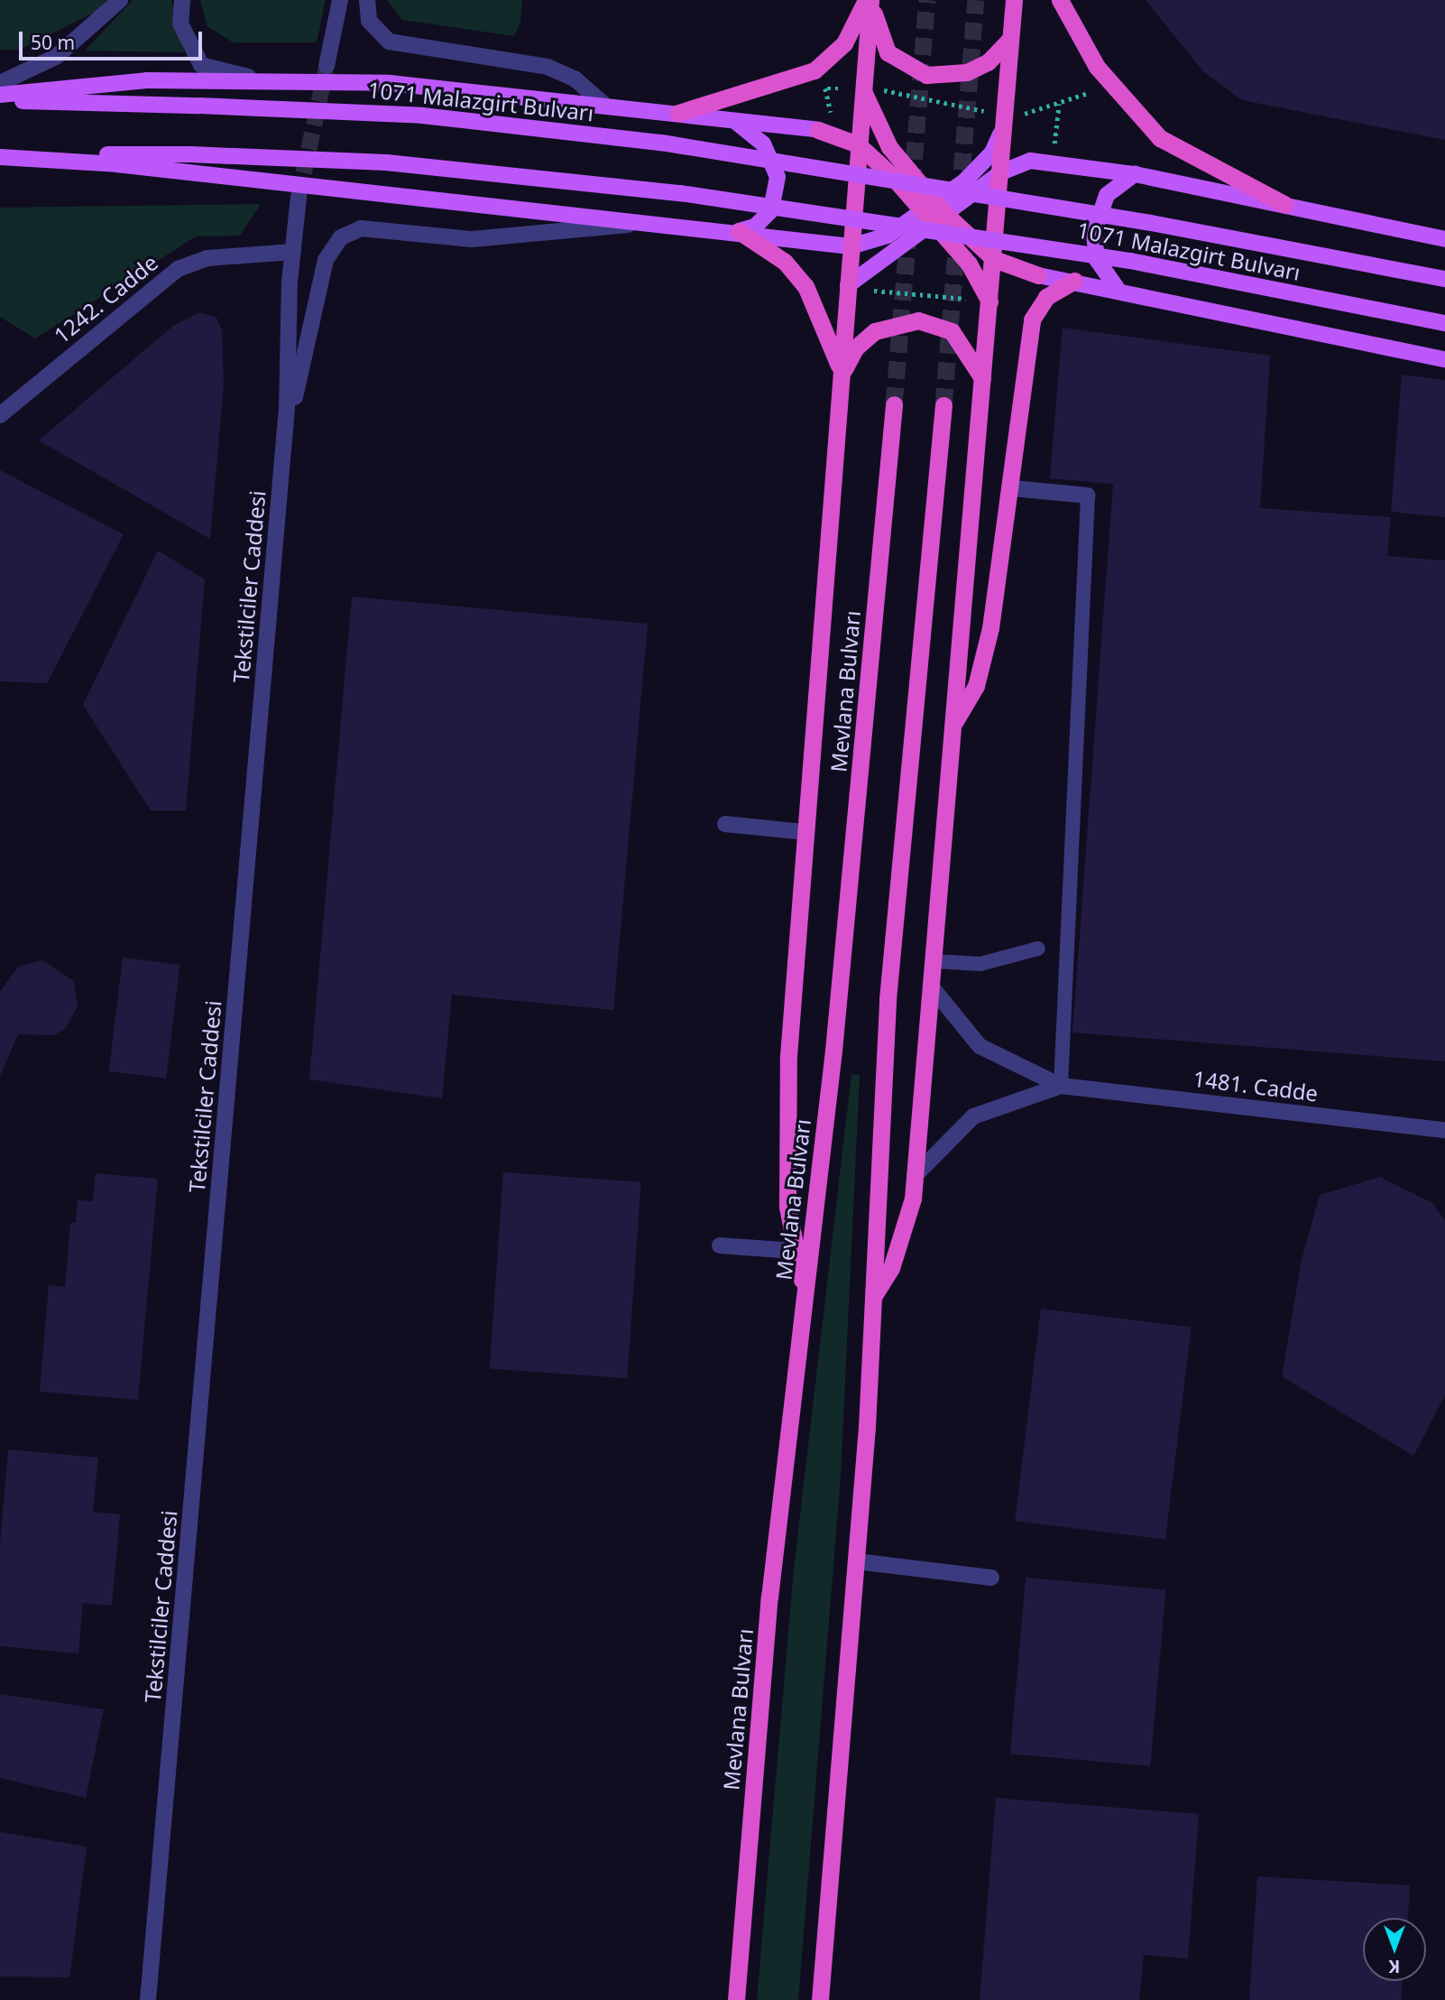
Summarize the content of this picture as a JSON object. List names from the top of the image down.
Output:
{
  "streets": {
    "highway": ["Mevlana Bulvarı"],
    "main road": ["1071 Malazgirt Bulvarı"],
    "street": ["1242. Cadde", "Tekstilciler Caddesi", "1481. Cadde"]
  },
  "crossings": [
    ["1242. Cadde", "Tekstilciler Caddesi"]
  ],
  "scale_bar": "50 m",
  "north": "bottom"
}
